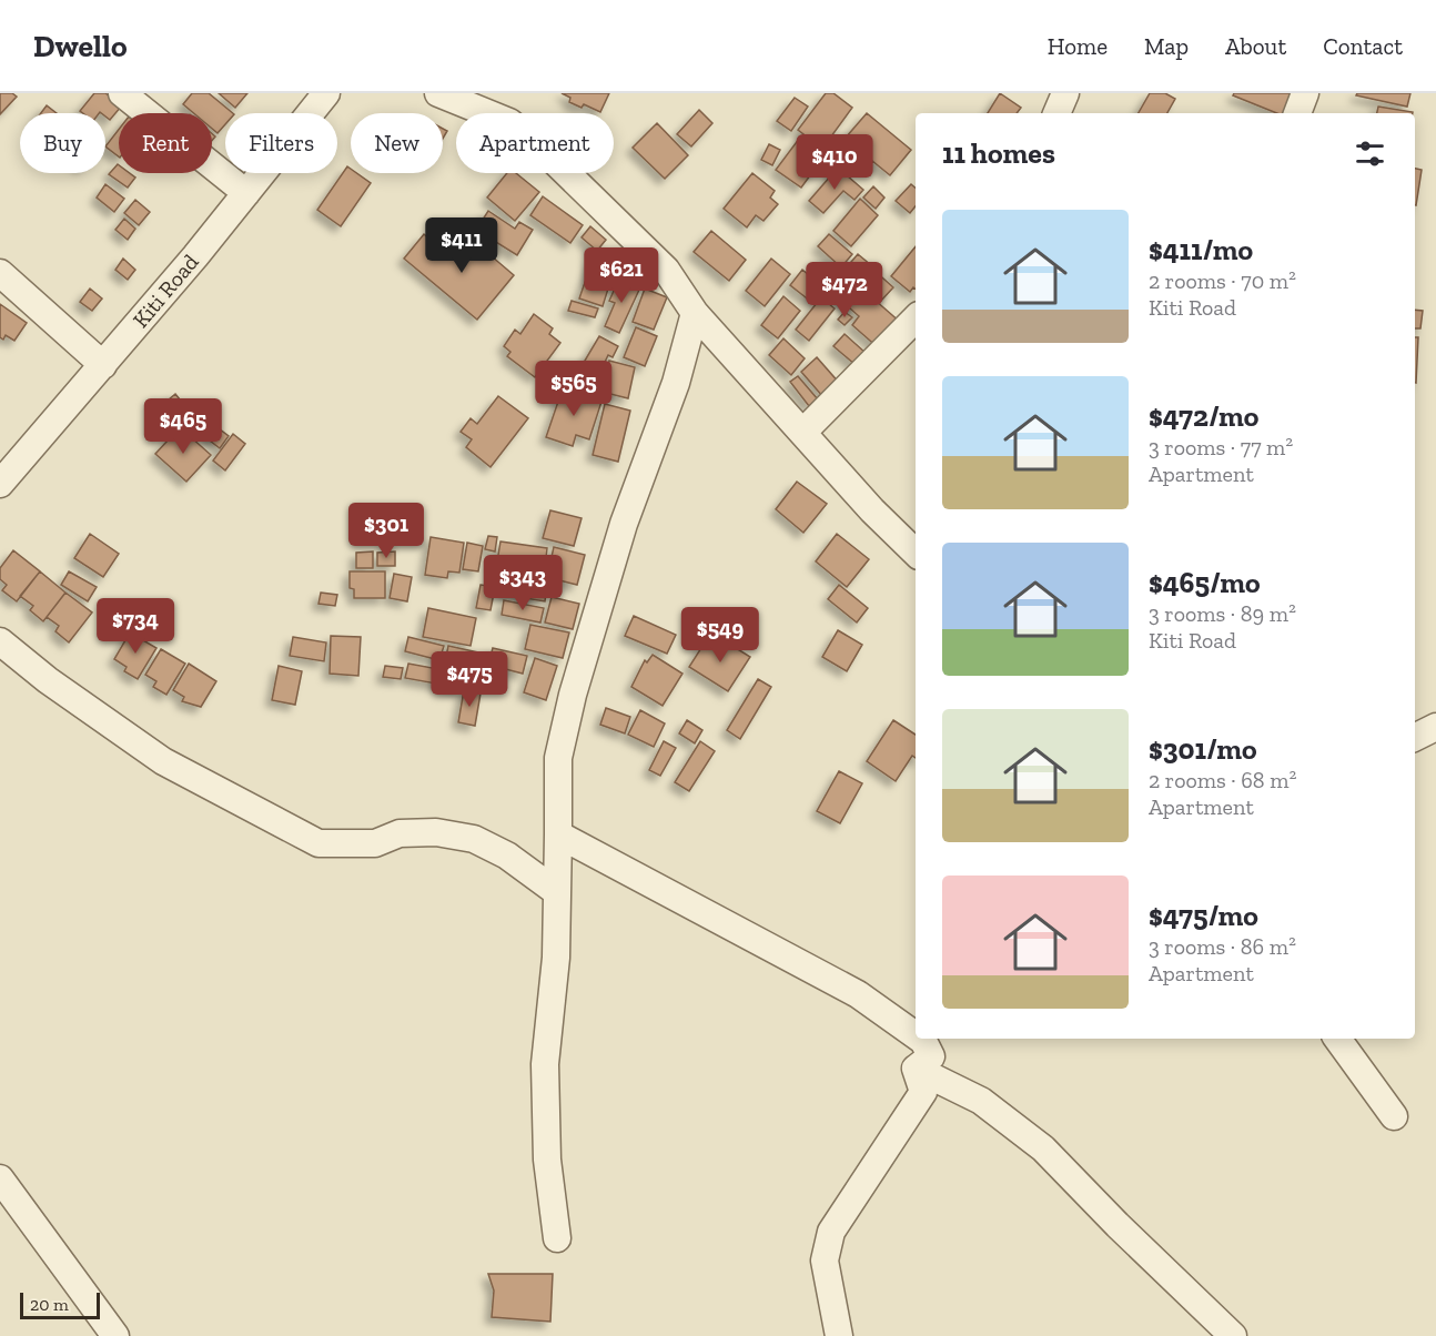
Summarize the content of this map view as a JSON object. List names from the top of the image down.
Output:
{
  "streets": {
    "street": ["Kiti Road"]
  },
  "scale_bar": "20 m",
  "page": {
    "header": "Dwello",
    "nav": [
      "Home",
      "Map",
      "About",
      "Contact"
    ],
    "chip": [
      "Buy",
      "Rent",
      "Filters",
      "New",
      "Apartment"
    ],
    "heading": "11 homes",
    "price": [
      "$410",
      "$411",
      "$621",
      "$472",
      "$565",
      "$465",
      "$301",
      "$343",
      "$734",
      "$549",
      "$475"
    ],
    "list": [
      {
        "name": "$411/mo",
        "note": "2 rooms · 70 m² · Kiti Road"
      },
      {
        "name": "$472/mo",
        "note": "3 rooms · 77 m² · Apartment"
      },
      {
        "name": "$465/mo",
        "note": "3 rooms · 89 m² · Kiti Road"
      },
      {
        "name": "$301/mo",
        "note": "2 rooms · 68 m² · Apartment"
      },
      {
        "name": "$475/mo",
        "note": "3 rooms · 86 m² · Apartment"
      }
    ],
    "scale": "20 m"
  }
}
